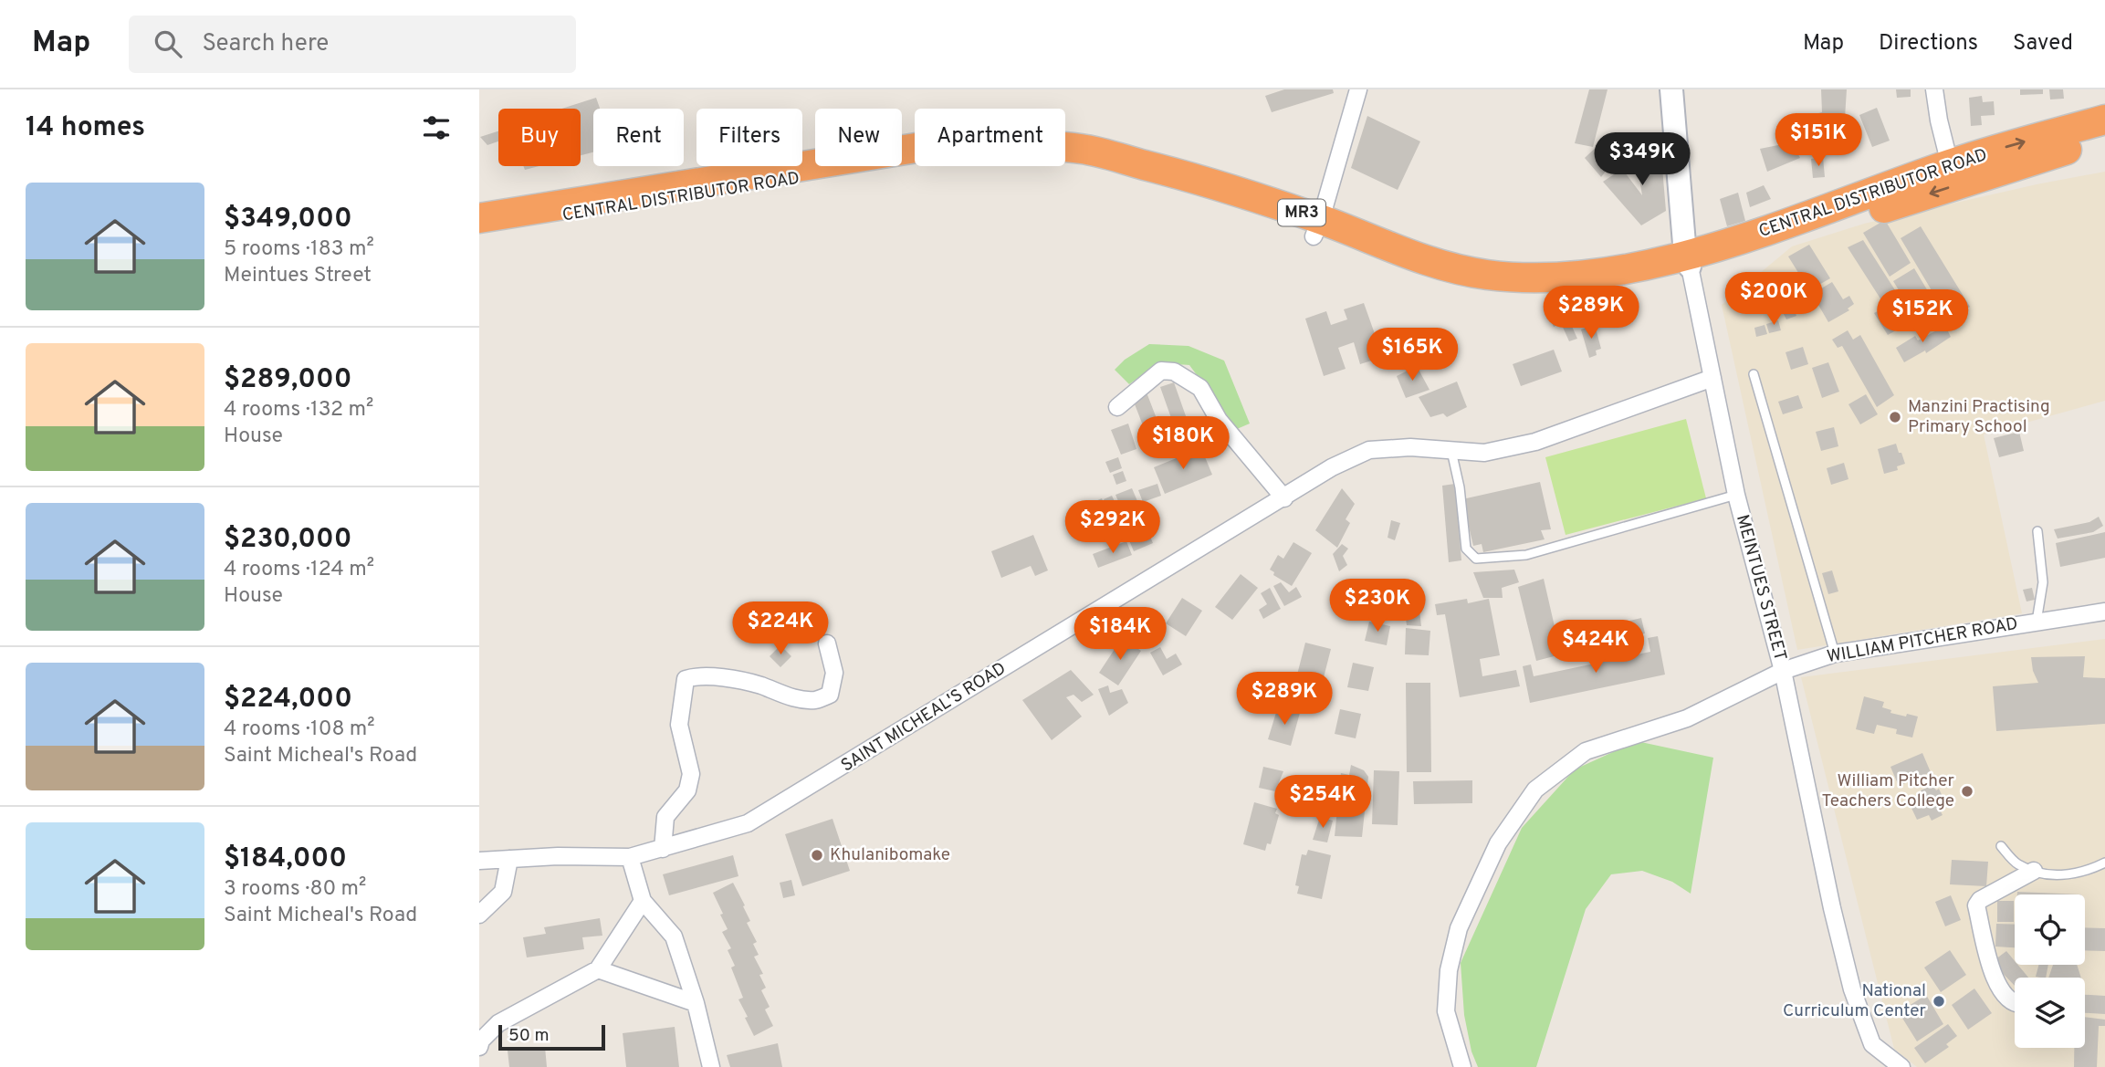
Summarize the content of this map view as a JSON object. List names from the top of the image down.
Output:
{
  "streets": {
    "highway": ["CENTRAL DISTRIBUTOR ROAD", "MR3"],
    "street": ["MEINTUES STREET", "WILLIAM PITCHER ROAD", "SAINT MICHEAL'S ROAD"]
  },
  "crossings": [
    ["CENTRAL DISTRIBUTOR ROAD", "MEINTUES STREET"],
    ["MEINTUES STREET", "WILLIAM PITCHER ROAD"],
    ["MEINTUES STREET", "SAINT MICHEAL'S ROAD"]
  ],
  "places": [
    "Manzini Practising Primary School",
    "William Pitcher Teachers College",
    "Khulanibomake",
    "National Curriculum Center"
  ],
  "scale_bar": "50 m",
  "page": {
    "header": "Map",
    "search": "Search here",
    "nav": ["Map", "Directions", "Saved"],
    "heading": "14 homes",
    "chip": [
      "Buy",
      "Rent",
      "Filters",
      "New",
      "Apartment"
    ],
    "price": [
      "$151K",
      "$349K",
      "$200K",
      "$289K",
      "$152K",
      "$165K",
      "$180K",
      "$292K",
      "$230K",
      "$224K",
      "$184K",
      "$424K",
      "$289K",
      "$254K"
    ],
    "list": [
      {
        "name": "$349,000",
        "note": "5 rooms · 183 m² · Meintues Street"
      },
      {
        "name": "$289,000",
        "note": "4 rooms · 132 m² · House"
      },
      {
        "name": "$230,000",
        "note": "4 rooms · 124 m² · House"
      },
      {
        "name": "$224,000",
        "note": "4 rooms · 108 m² · Saint Micheal's Road"
      },
      {
        "name": "$184,000",
        "note": "3 rooms · 80 m² · Saint Micheal's Road"
      }
    ],
    "scale": "50 m"
  }
}
